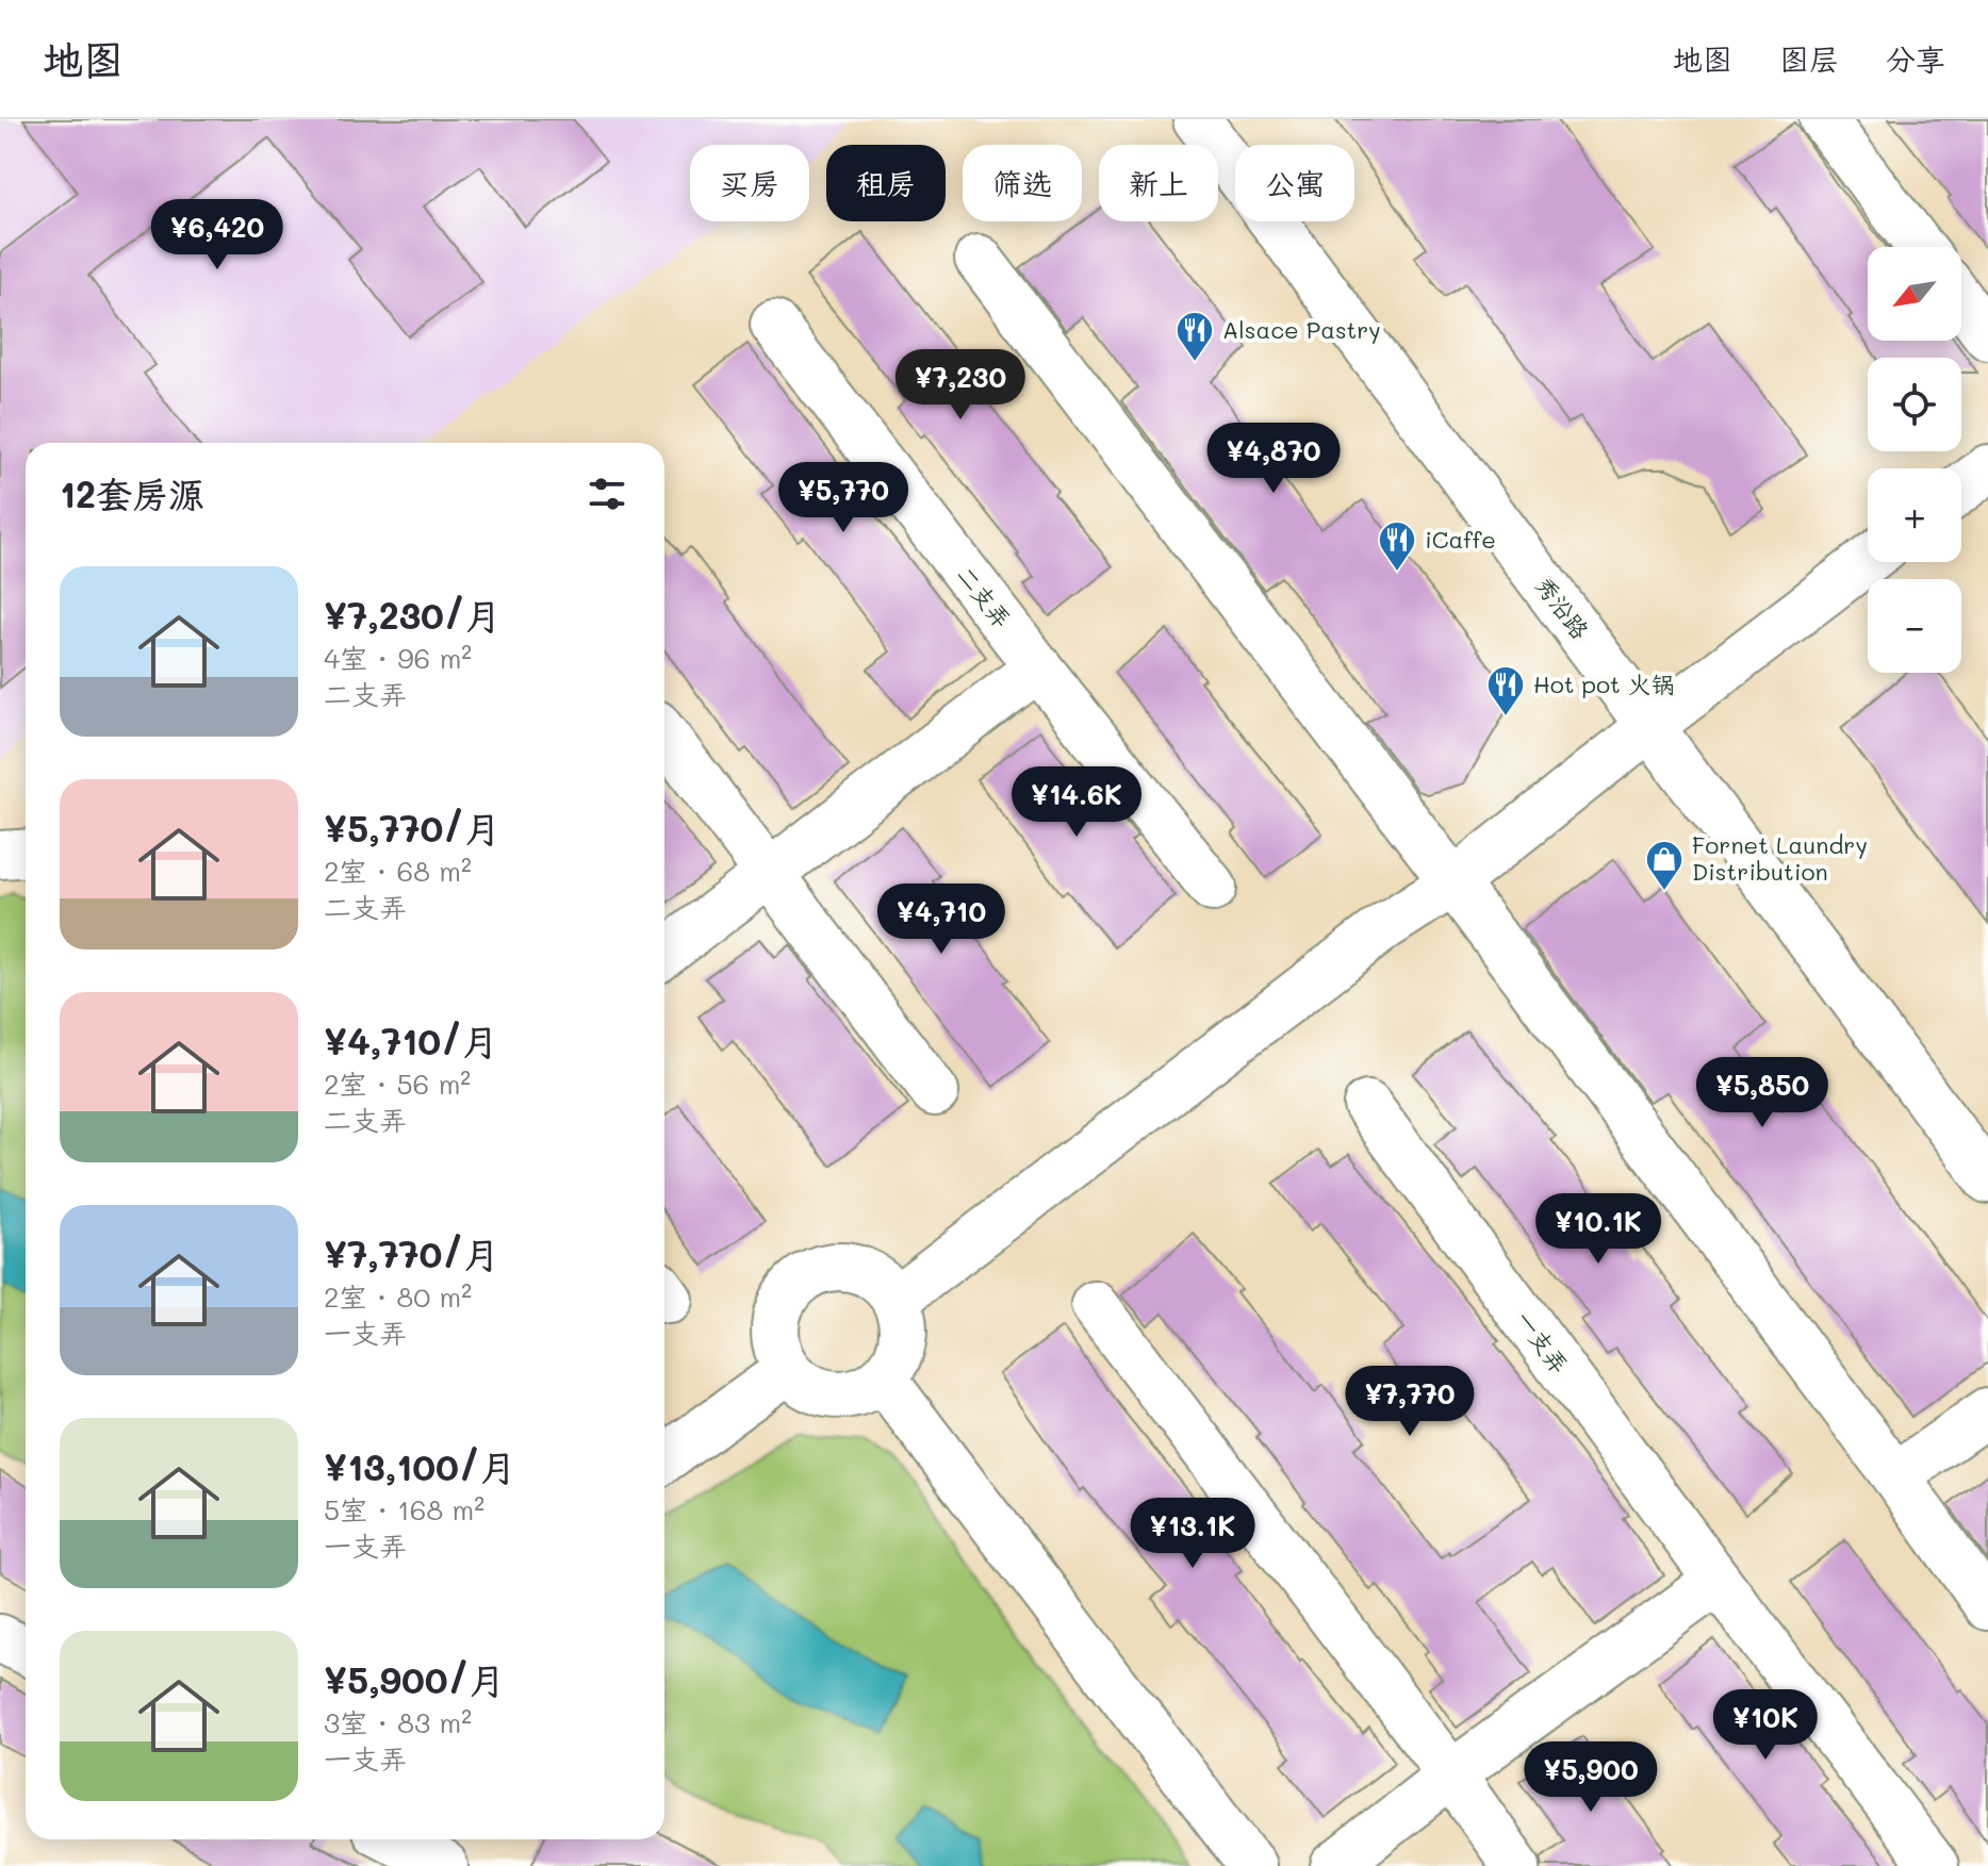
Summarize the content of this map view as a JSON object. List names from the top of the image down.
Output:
{
  "streets": {
    "street": ["二支弄", "秀沿路", "一支弄"]
  },
  "places": {
    "restaurant": ["Alsace Pastry", "iCaffe", "Hot pot 火锅"],
    "shop": ["Fornet Laundry Distribution"]
  },
  "north": "bottom left",
  "page": {
    "header": "地图",
    "nav": ["地图", "图层", "分享"],
    "chip": [
      "买房",
      "租房",
      "筛选",
      "新上",
      "公寓"
    ],
    "price": [
      "¥6,420",
      "¥7,230",
      "¥4,870",
      "¥5,770",
      "¥14.6K",
      "¥4,710",
      "¥5,850",
      "¥10.1K",
      "¥7,770",
      "¥13.1K",
      "¥10K",
      "¥5,900"
    ],
    "map_buttons": ["+", "−"],
    "heading": "12套房源",
    "list": [
      {
        "name": "¥7,230/月",
        "note": "4室 · 96 m² · 二支弄"
      },
      {
        "name": "¥5,770/月",
        "note": "2室 · 68 m² · 二支弄"
      },
      {
        "name": "¥4,710/月",
        "note": "2室 · 56 m² · 二支弄"
      },
      {
        "name": "¥7,770/月",
        "note": "2室 · 80 m² · 一支弄"
      },
      {
        "name": "¥13,100/月",
        "note": "5室 · 168 m² · 一支弄"
      },
      {
        "name": "¥5,900/月",
        "note": "3室 · 83 m² · 一支弄"
      }
    ]
  }
}
